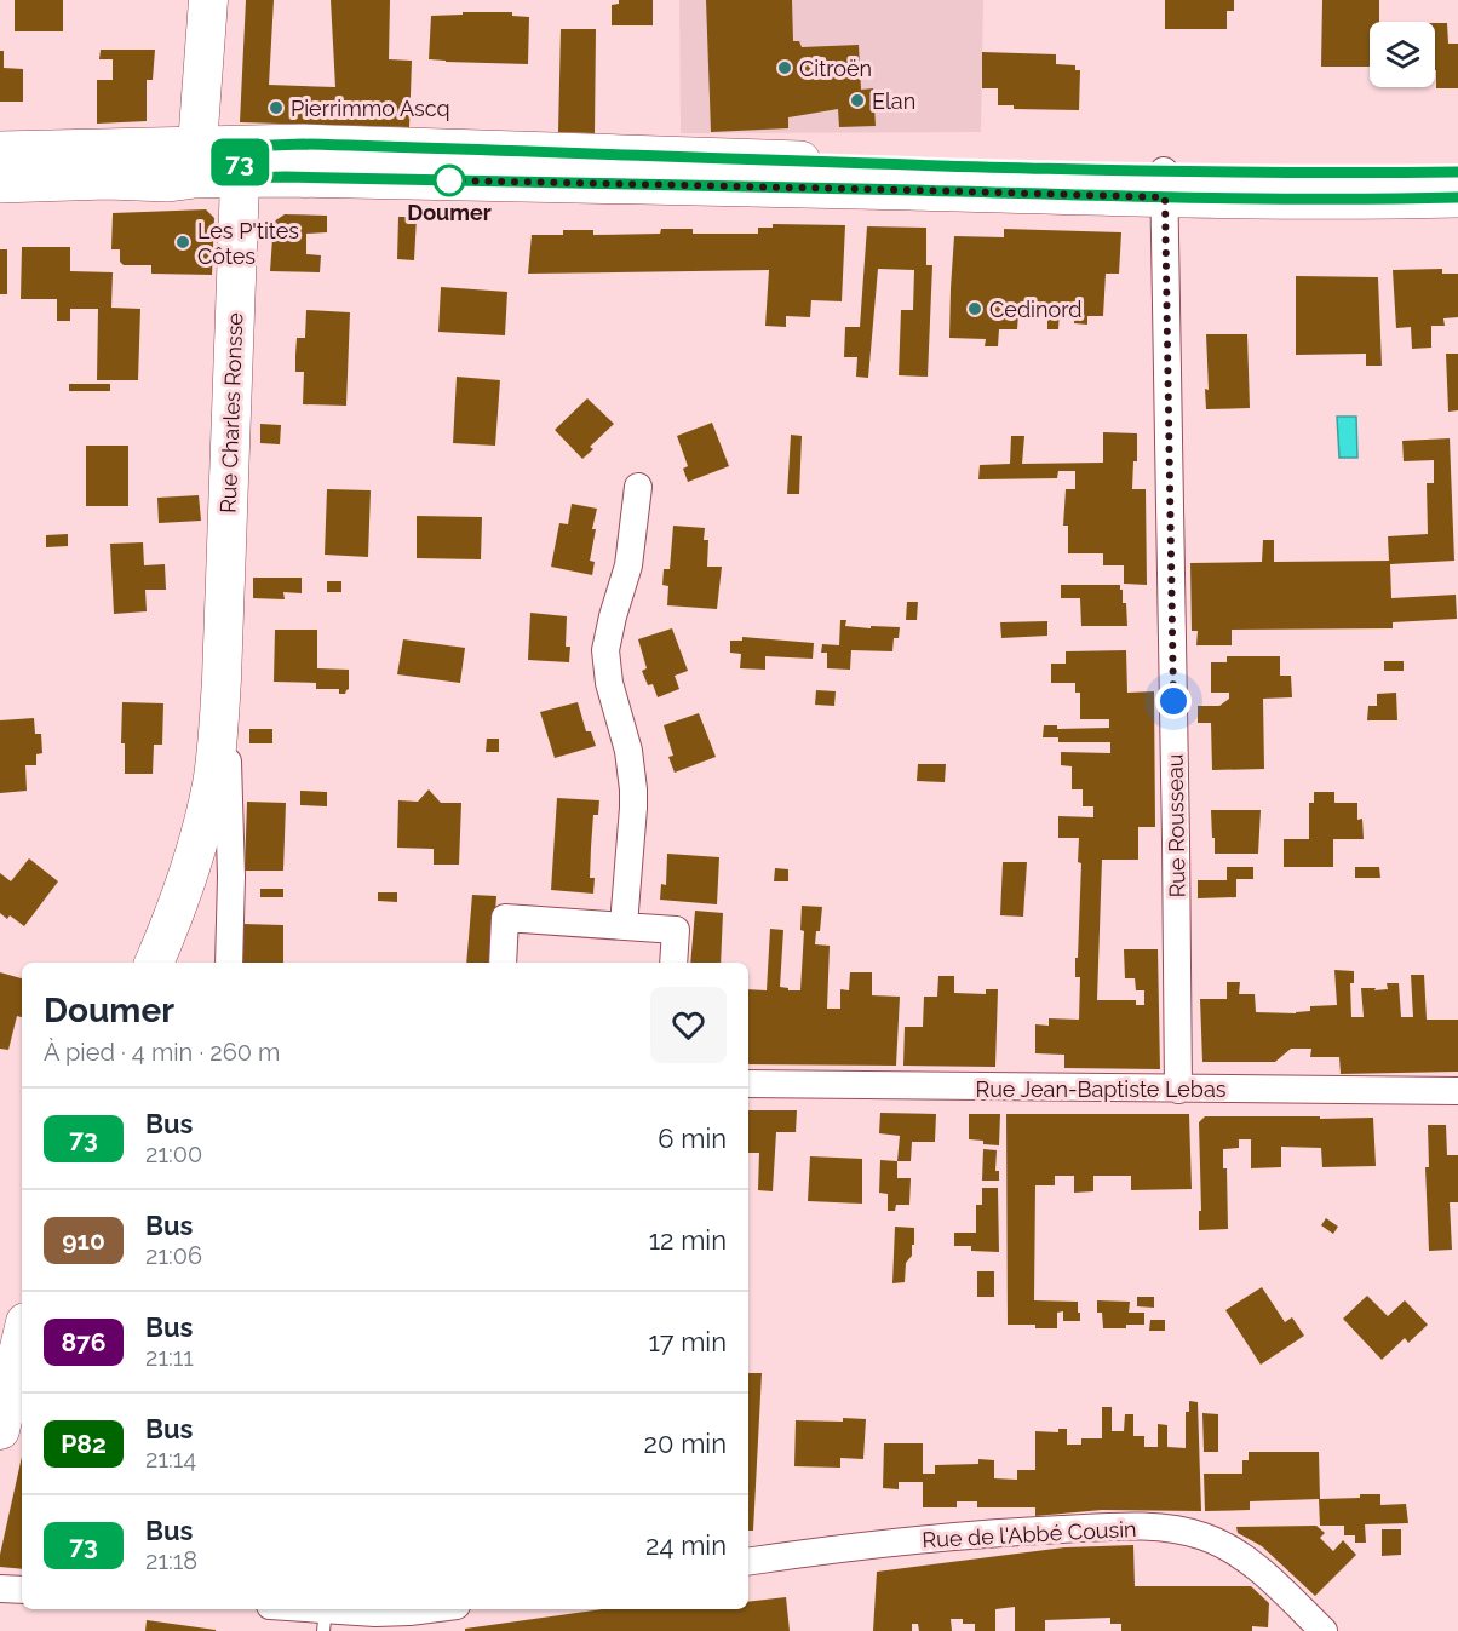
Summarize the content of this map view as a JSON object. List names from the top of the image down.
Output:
{
  "streets": {
    "main road": ["Rue Charles Ronsse"],
    "street": ["Rue Rousseau", "Rue Jean-Baptiste Lebas", "Rue de l'Abbé Cousin"]
  },
  "crossings": [
    ["Rue Rousseau", "Rue Jean-Baptiste Lebas"]
  ],
  "places": [
    "Citroën",
    "Elan",
    "Pierrimmo Ascq",
    "Doumer",
    "Les P'tites Côtes",
    "Cedinord"
  ],
  "lines": ["bus line 73"],
  "page": {
    "on_map": "73",
    "heading": ["Doumer", "À pied · 4 min · 260 m"],
    "list": [
      {
        "mark": "73",
        "name": "Bus",
        "note": "21:00",
        "value": "6 min"
      },
      {
        "mark": "910",
        "name": "Bus",
        "note": "21:06",
        "value": "12 min"
      },
      {
        "mark": "876",
        "name": "Bus",
        "note": "21:11",
        "value": "17 min"
      },
      {
        "mark": "P82",
        "name": "Bus",
        "note": "21:14",
        "value": "20 min"
      },
      {
        "mark": "73",
        "name": "Bus",
        "note": "21:18",
        "value": "24 min"
      }
    ]
  }
}
